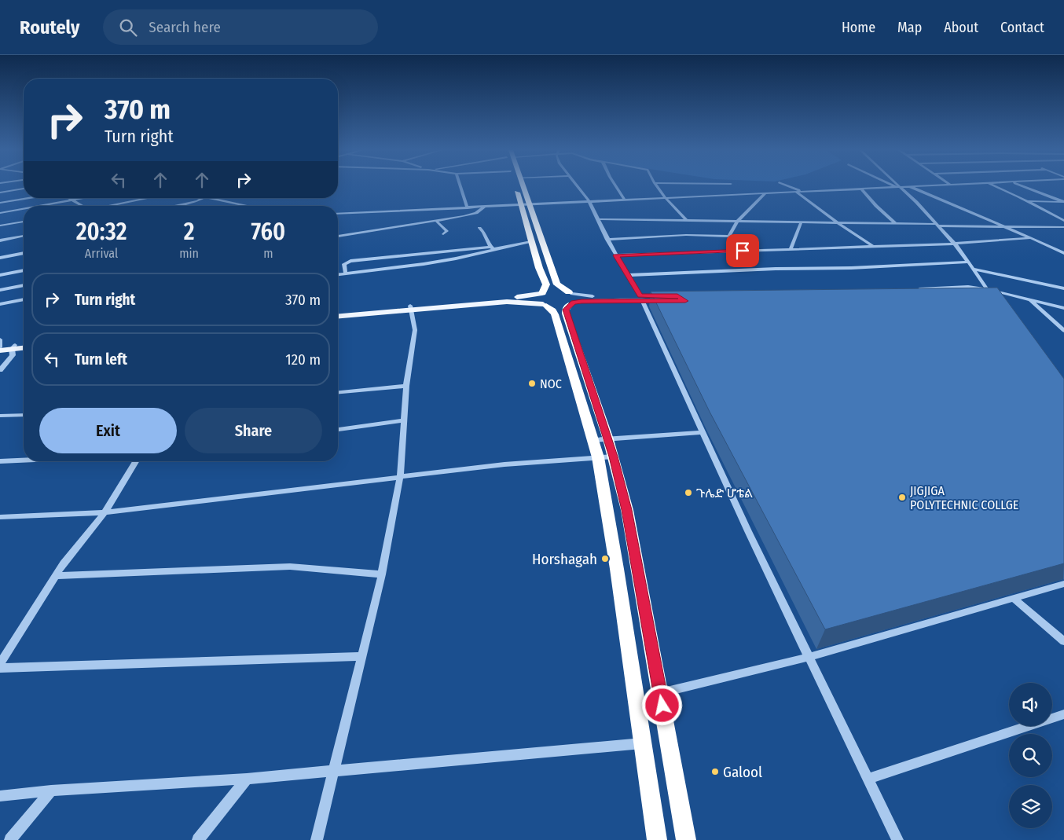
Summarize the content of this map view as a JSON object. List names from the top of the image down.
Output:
{
  "places": [
    "NOC",
    "ጉሌድ ሆቴል",
    "JIGJIGA POLYTECHNIC COLLGE",
    "Horshagah",
    "Galool"
  ],
  "page": {
    "header": "Routely",
    "search": "Search here",
    "nav": [
      "Home",
      "Map",
      "About",
      "Contact"
    ],
    "turn": ["370 m", "Turn right"],
    "eta": [
      "20:32",
      "Arrival",
      "2",
      "min",
      "760",
      "m"
    ],
    "list": [
      {
        "name": "Turn right",
        "value": "370 m"
      },
      {
        "name": "Turn left",
        "value": "120 m"
      }
    ],
    "buttons": ["Exit", "Share"]
  }
}
